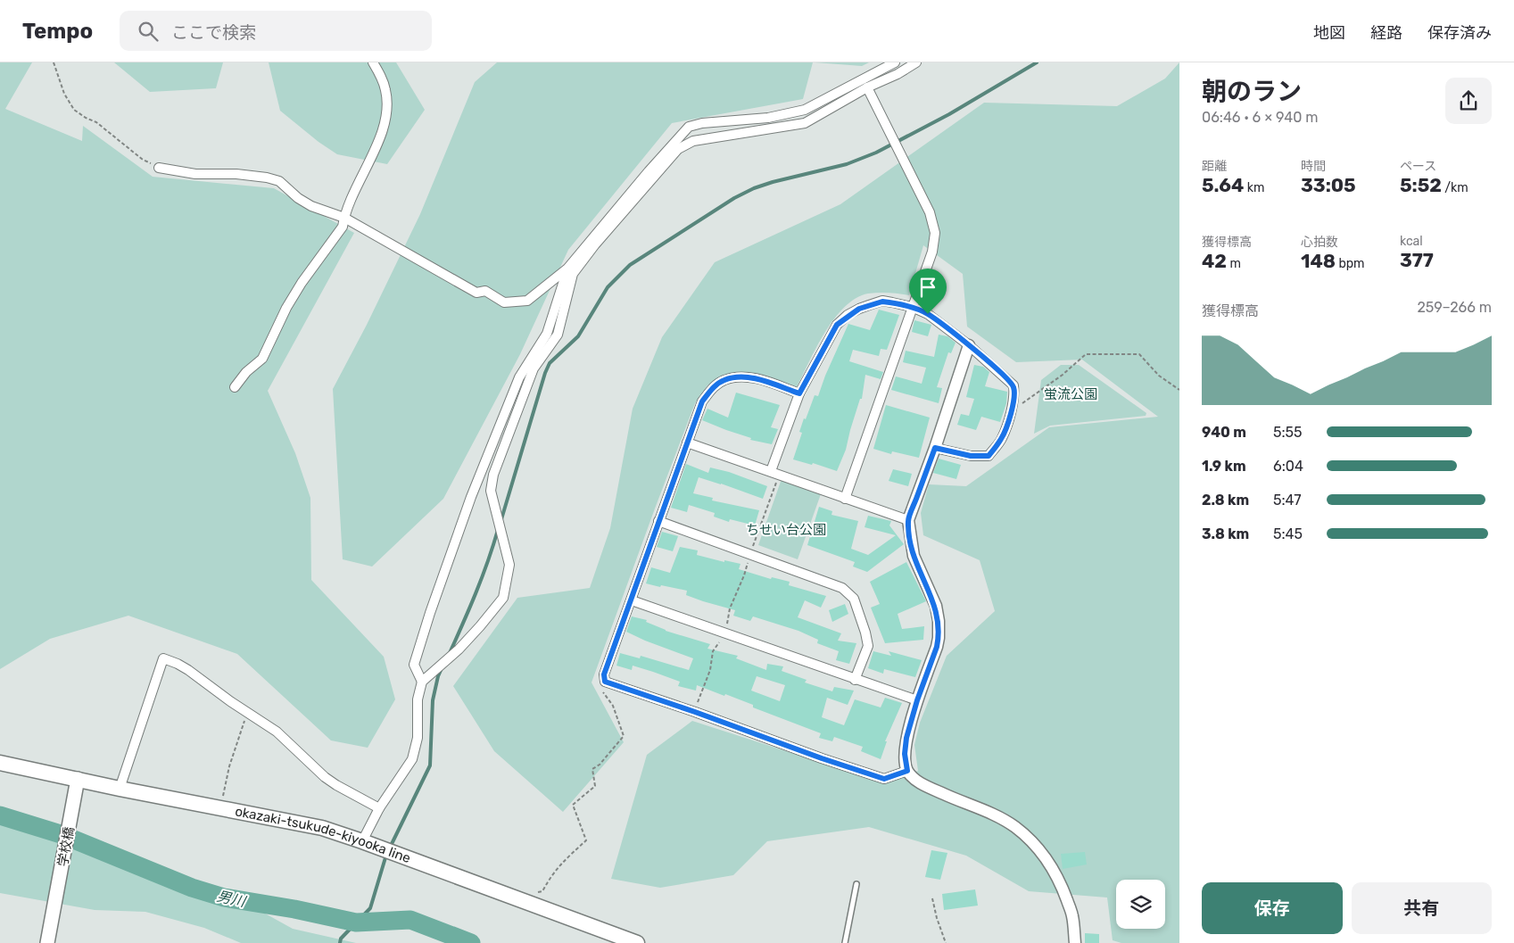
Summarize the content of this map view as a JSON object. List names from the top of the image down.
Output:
{
  "streets": {
    "main road": ["okazaki-tsukude-kiyooka line", "学校橋"]
  },
  "crossings": [
    ["okazaki-tsukude-kiyooka line", "学校橋"]
  ],
  "water": ["男川"],
  "parks": ["蛍流公園", "ちせい台公園"],
  "page": {
    "header": "Tempo",
    "search": "ここで検索",
    "nav": ["地図", "経路", "保存済み"],
    "heading": ["朝のラン", "06:46 · 6 × 940 m"],
    "stats": [
      ["距離", "5.64 km"],
      ["時間", "33:05"],
      ["ペース", "5:52 /km"],
      ["獲得標高", "42 m"],
      ["心拍数", "148 bpm"],
      ["kcal", "377"]
    ],
    "chart": ["獲得標高", "259–266 m"],
    "list": [
      {
        "name": "940 m",
        "note": "5:55"
      },
      {
        "name": "1.9 km",
        "note": "6:04"
      },
      {
        "name": "2.8 km",
        "note": "5:47"
      },
      {
        "name": "3.8 km",
        "note": "5:45"
      }
    ],
    "buttons": ["保存", "共有"]
  }
}
